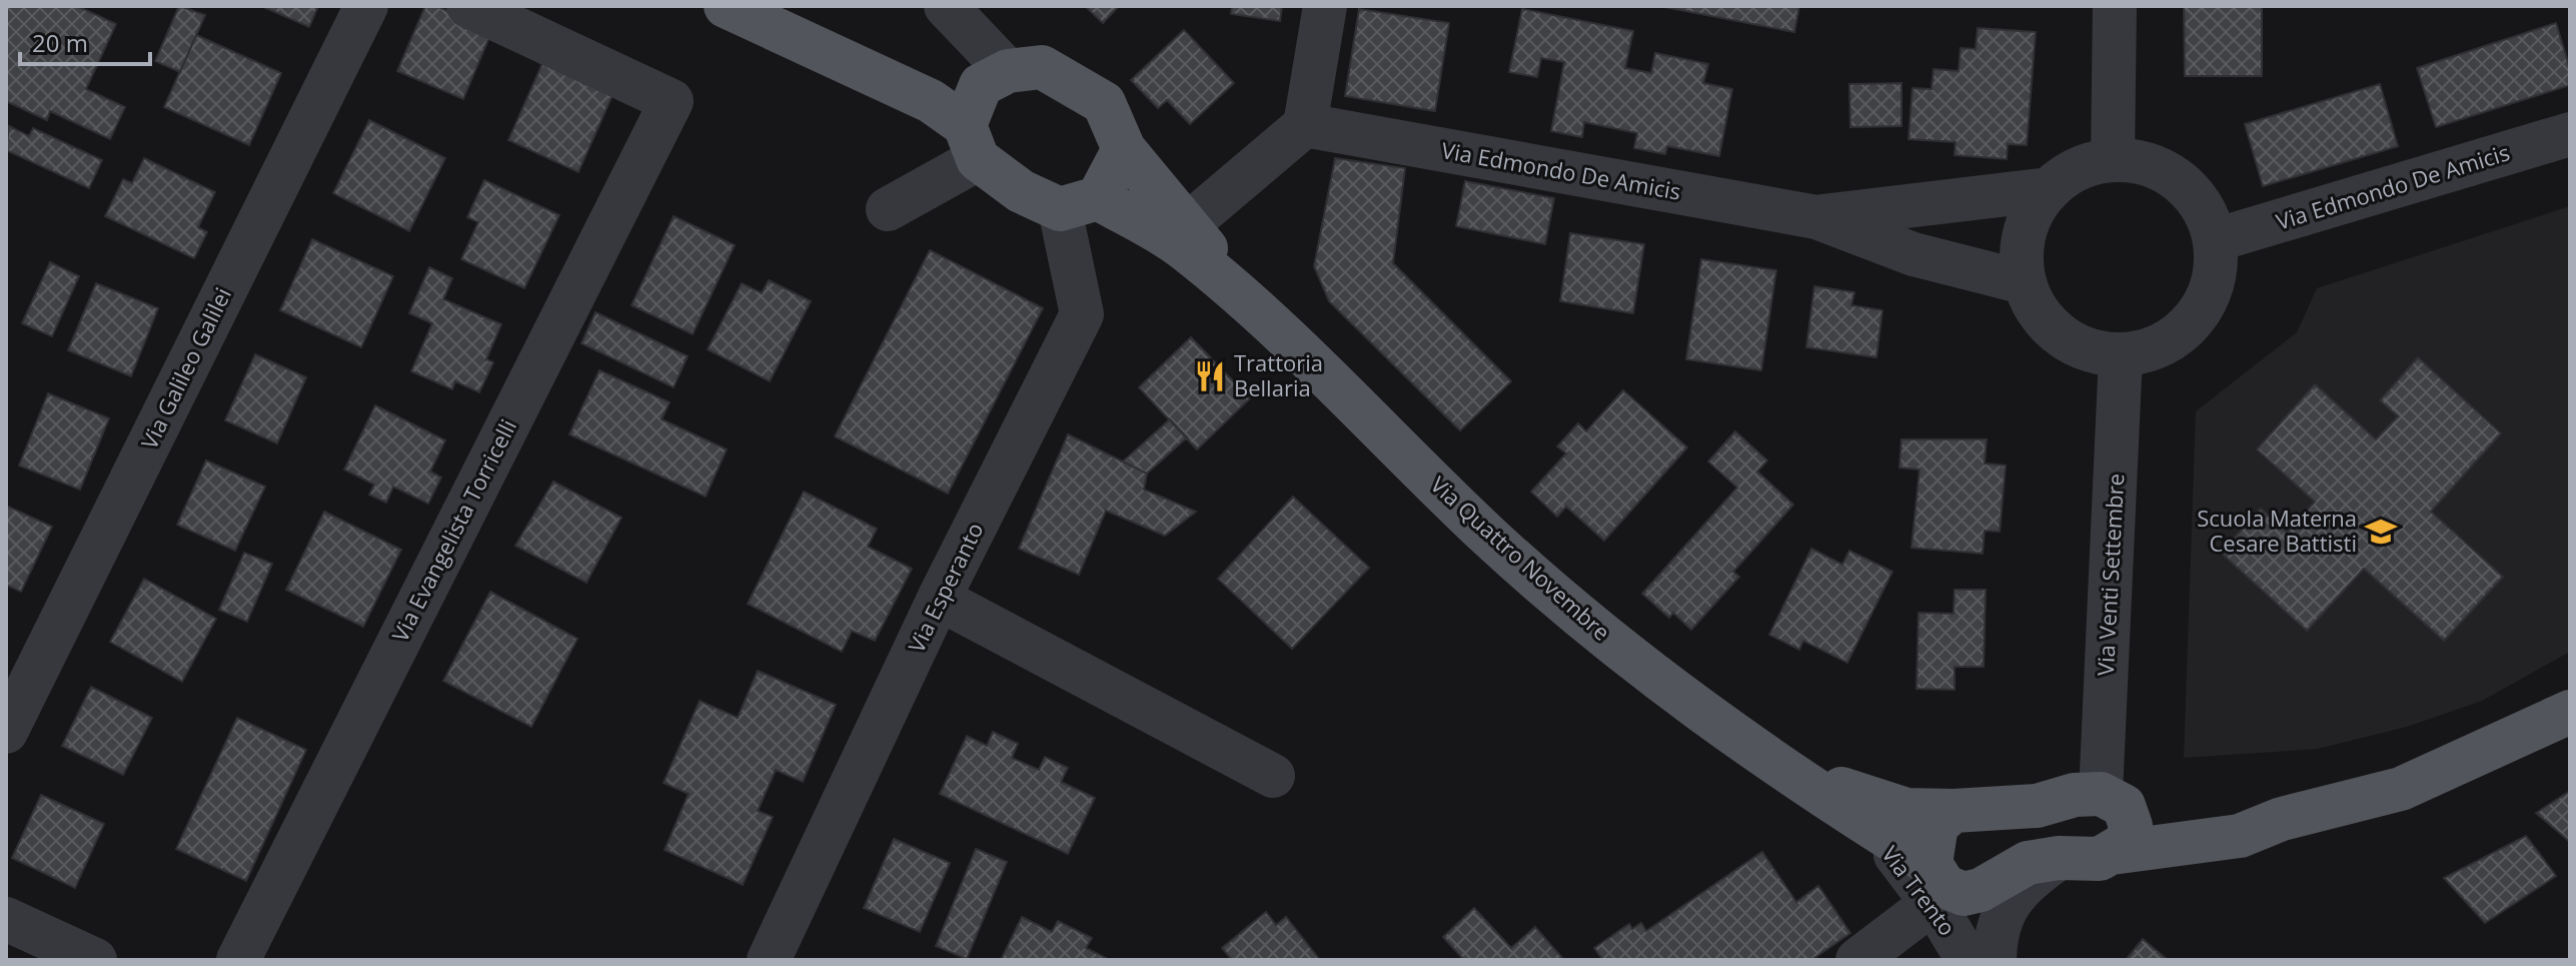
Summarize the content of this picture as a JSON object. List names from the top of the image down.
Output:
{
  "streets": {
    "main road": ["Via Quattro Novembre"],
    "street": [
      "Via Edmondo De Amicis",
      "Via Galileo Galilei",
      "Via Evangelista Torricelli",
      "Via Venti Settembre",
      "Via Esperanto",
      "Via Trento"
    ]
  },
  "crossings": [
    ["Via Edmondo De Amicis", "Via Venti Settembre"],
    ["Via Quattro Novembre", "Via Venti Settembre"],
    ["Via Quattro Novembre", "Via Esperanto"],
    ["Via Quattro Novembre", "Via Trento"]
  ],
  "places": {
    "restaurant": ["Trattoria Bellaria"],
    "school or university": ["Scuola Materna Cesare Battisti"]
  },
  "scale_bar": "20 m"
}
